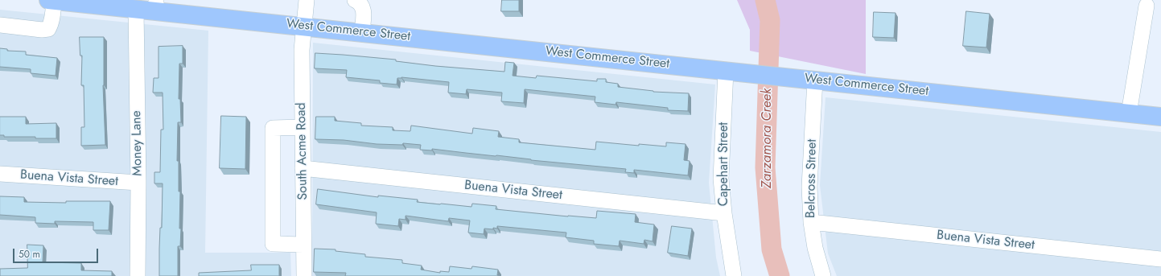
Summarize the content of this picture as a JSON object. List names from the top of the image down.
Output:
{
  "streets": {
    "main road": ["West Commerce Street"],
    "street": [
      "Money Lane",
      "South Acme Road",
      "Capehart Street",
      "Buena Vista Street",
      "Belcross Street"
    ]
  },
  "crossings": [
    ["West Commerce Street", "Money Lane"],
    ["West Commerce Street", "South Acme Road"],
    ["West Commerce Street", "Capehart Street"],
    ["West Commerce Street", "Belcross Street"],
    ["Money Lane", "Buena Vista Street"],
    ["South Acme Road", "Buena Vista Street"],
    ["Capehart Street", "Buena Vista Street"],
    ["Buena Vista Street", "Belcross Street"]
  ],
  "water": ["Zarzamora Creek"],
  "scale_bar": "50 m"
}
